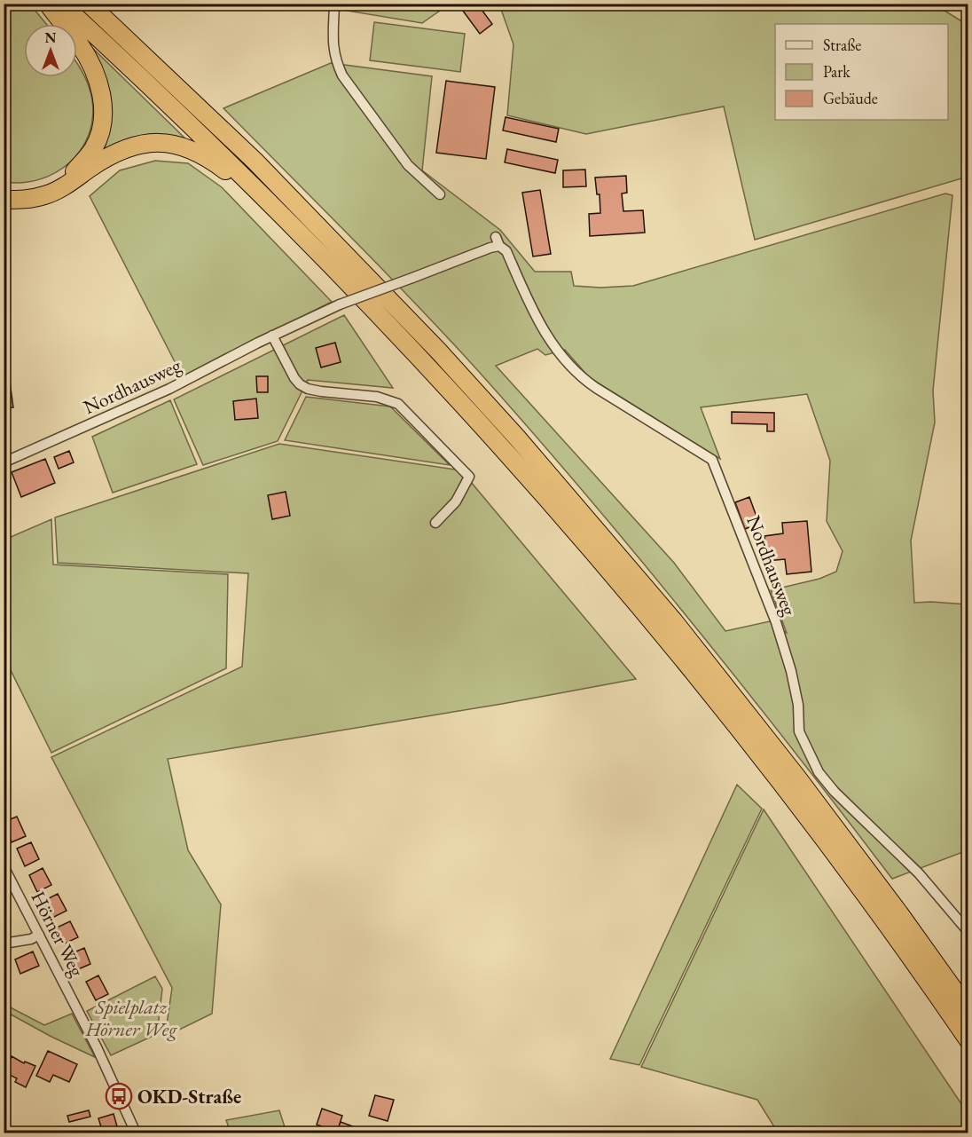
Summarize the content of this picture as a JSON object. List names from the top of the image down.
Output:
{
  "streets": {
    "street": ["Nordhausweg", "Hörner Weg"]
  },
  "parks": ["Spielplatz Hörner Weg"],
  "places": {
    "bus stop": ["OKD-Straße"]
  },
  "legend": ["Straße", "Park", "Gebäude"],
  "north": "top"
}
